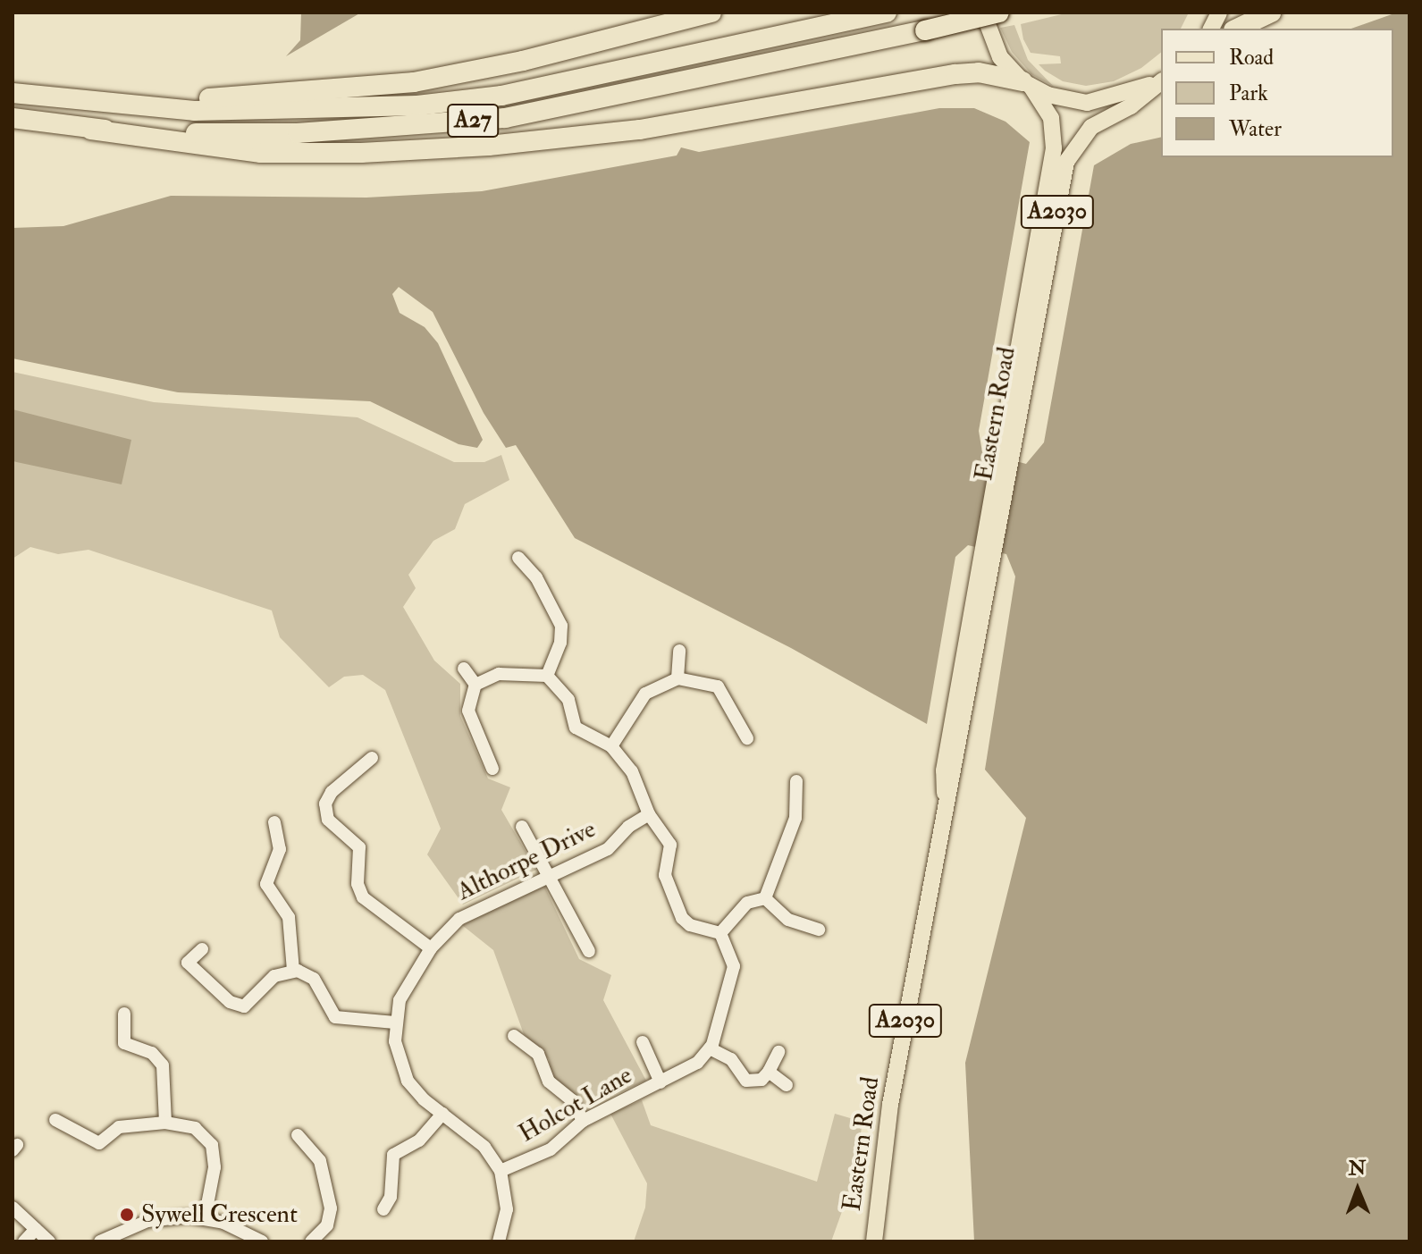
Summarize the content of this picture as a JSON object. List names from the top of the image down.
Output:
{
  "streets": {
    "highway": ["A27"],
    "main road": ["A2030", "Eastern Road"],
    "street": ["Althorpe Drive", "Holcot Lane"]
  },
  "crossings": [
    ["Althorpe Drive", "Holcot Lane"]
  ],
  "places": ["Sywell Crescent"],
  "legend": ["Road", "Park", "Water"],
  "north": "top"
}
